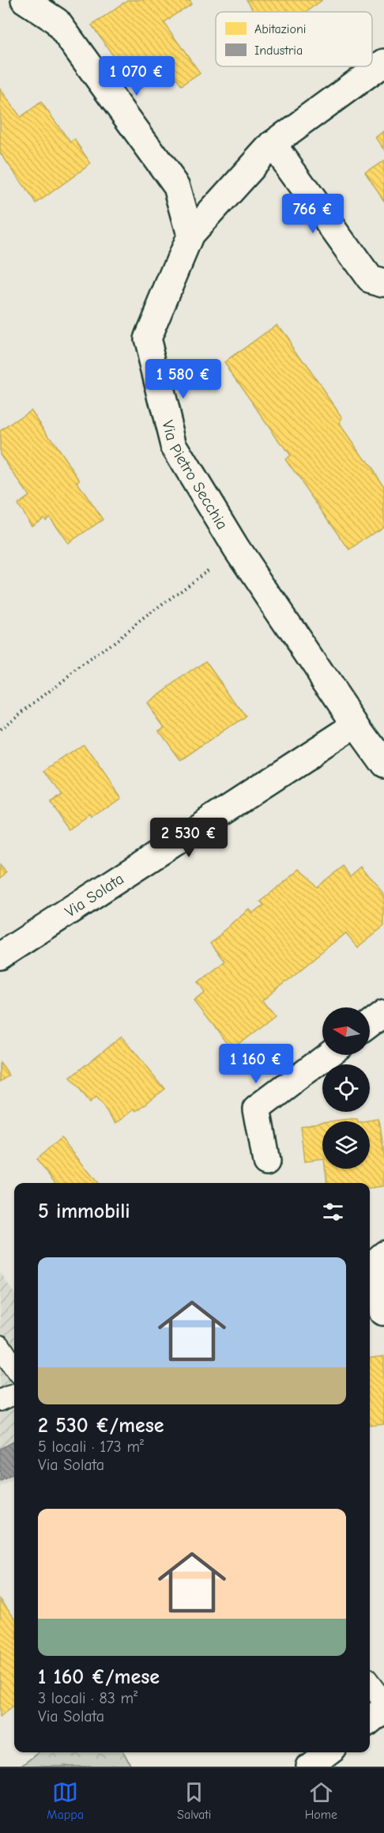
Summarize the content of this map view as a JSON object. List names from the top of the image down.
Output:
{
  "streets": {
    "street": ["Via Pietro Secchia", "Via Solata"]
  },
  "crossings": [
    ["Via Pietro Secchia", "Via Solata"]
  ],
  "legend": ["Abitazioni", "Industria"],
  "north": "left",
  "page": {
    "price": [
      "1 070 €",
      "766 €",
      "1 580 €",
      "2 530 €",
      "1 160 €"
    ],
    "heading": "5 immobili",
    "list": [
      {
        "name": "2 530 €/mese",
        "note": "5 locali · 173 m² · Via Solata"
      },
      {
        "name": "1 160 €/mese",
        "note": "3 locali · 83 m² · Via Solata"
      }
    ],
    "tabs": ["Mappa", "Salvati", "Home"]
  }
}
